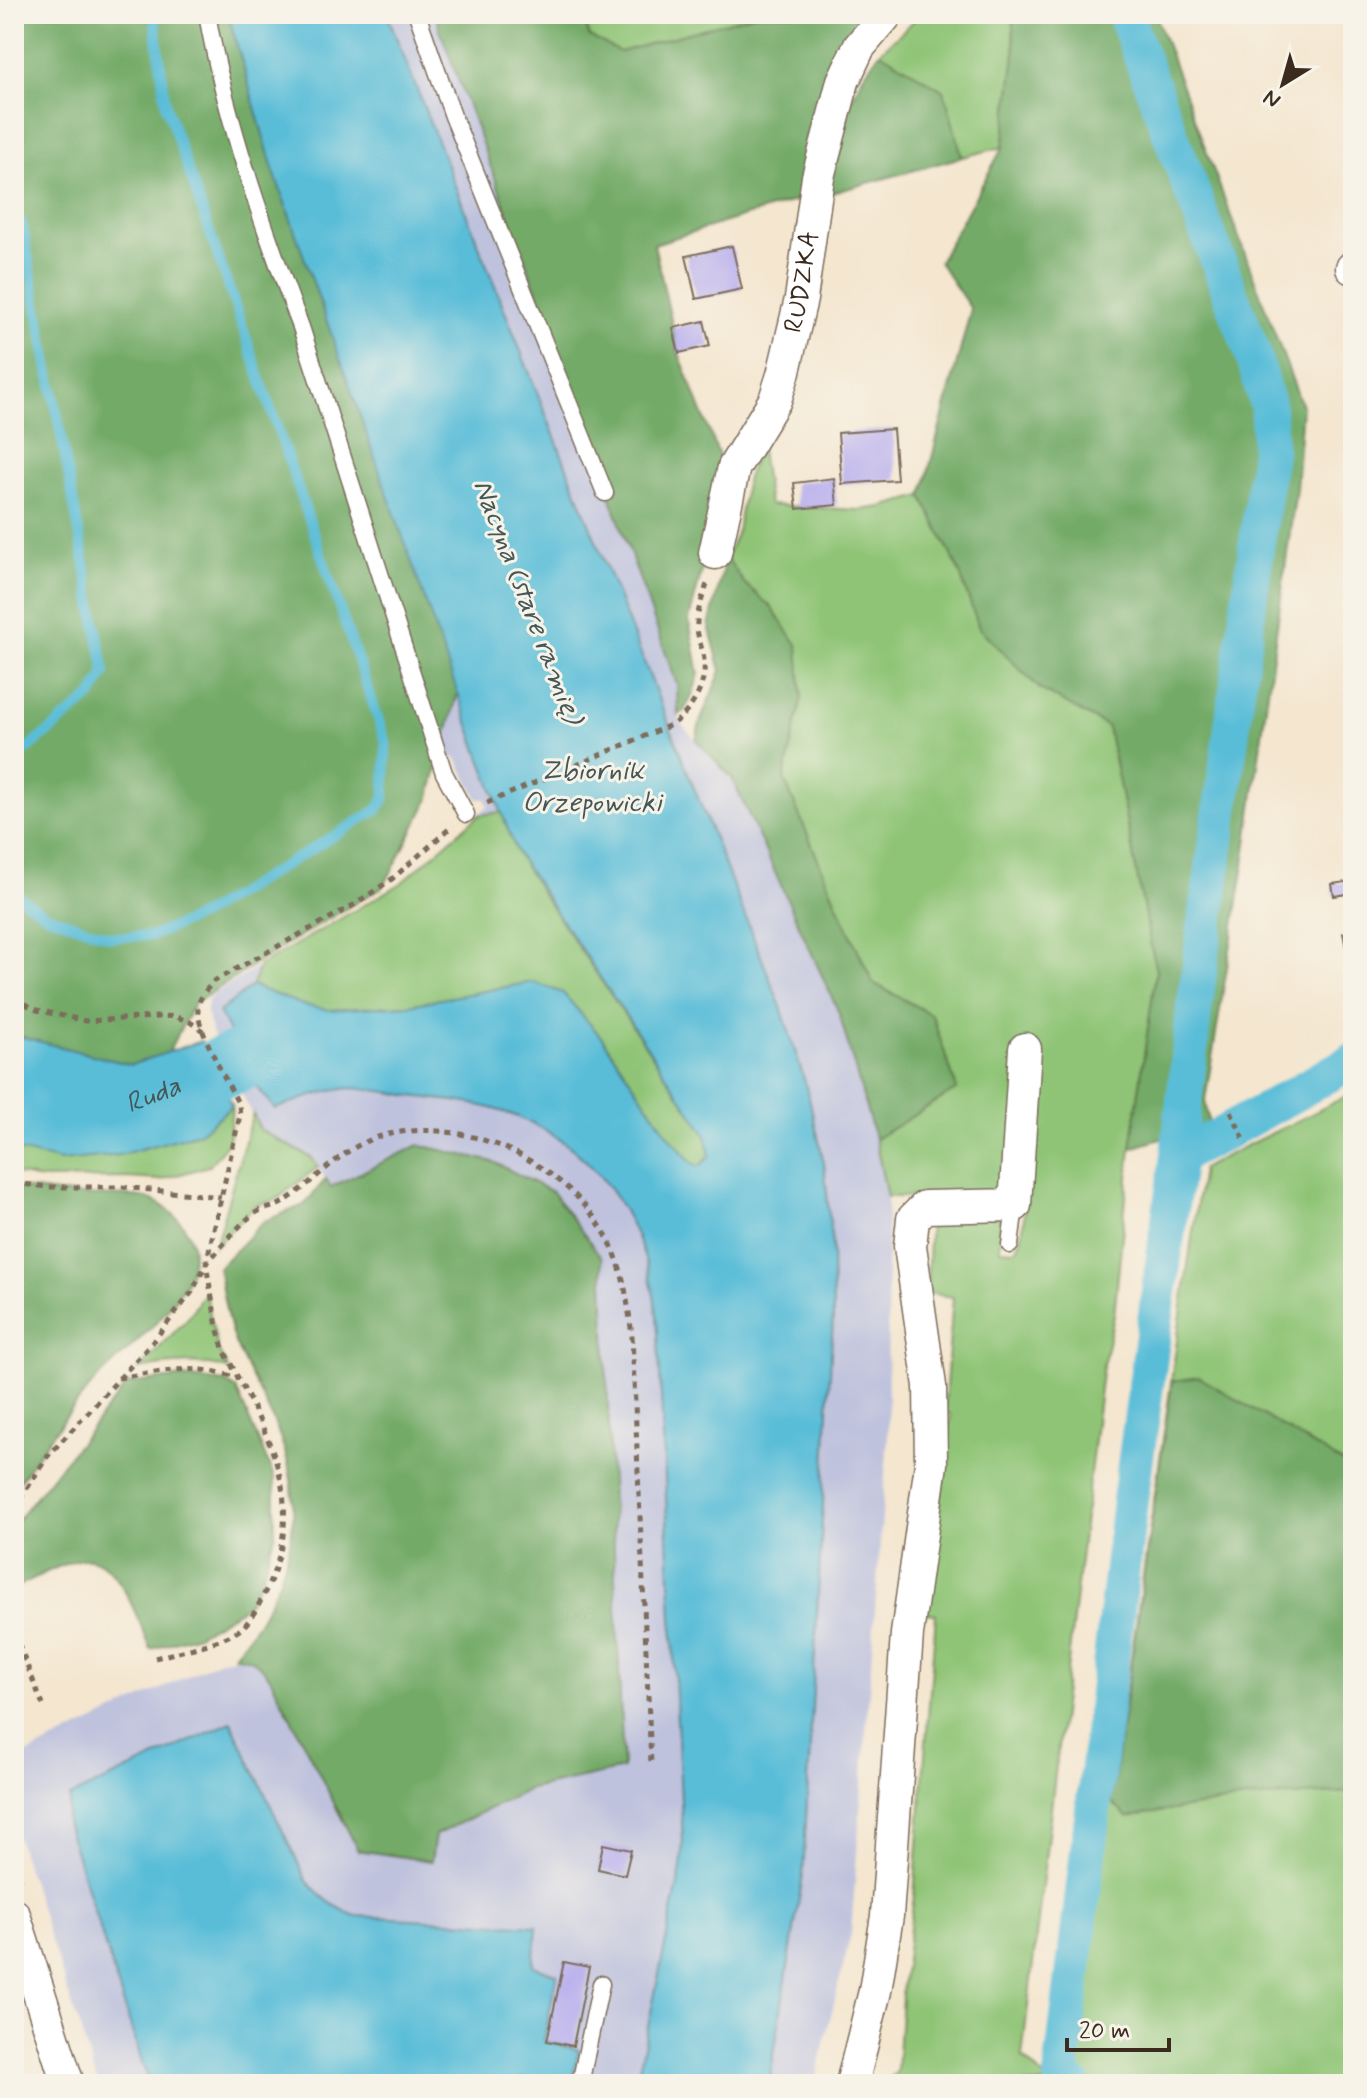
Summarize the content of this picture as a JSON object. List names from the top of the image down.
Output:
{
  "streets": {
    "street": ["RUDZKA"]
  },
  "water": ["Nacyna (stare ramię)", "Zbiornik Orzepowicki", "Ruda"],
  "scale_bar": "20 m",
  "north": "bottom left"
}
